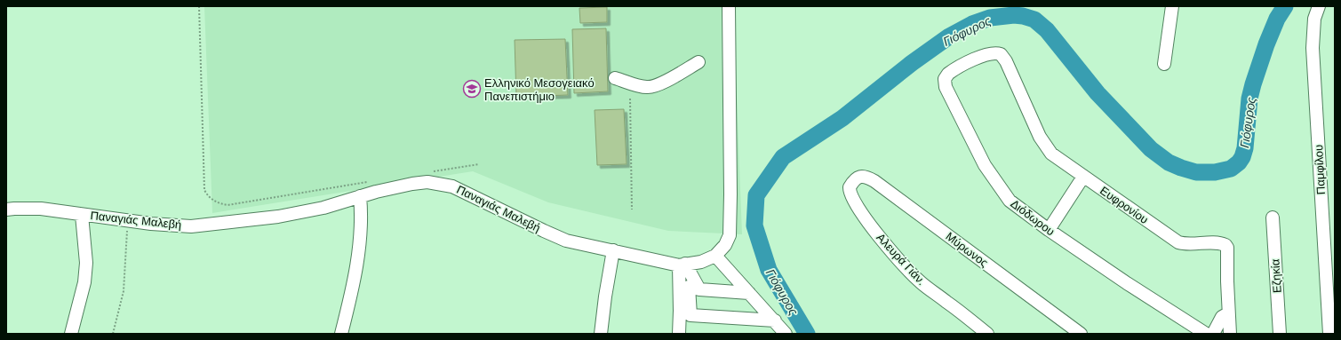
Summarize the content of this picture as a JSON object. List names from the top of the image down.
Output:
{
  "streets": {
    "street": [
      "Παμφίλου",
      "Ευφρονίου",
      "Παναγιάς Μαλεβή",
      "Διόδωρου",
      "Μύρωνος",
      "Αλευρά Γιάν.",
      "Εζηκία"
    ]
  },
  "crossings": [
    ["Ευφρονίου", "Διόδωρου"],
    ["Μύρωνος", "Αλευρά Γιάν."]
  ],
  "water": ["Γιόφυρος"],
  "places": {
    "school or university": ["Ελληνικό Μεσογειακό Πανεπιστήμιο"]
  }
}
